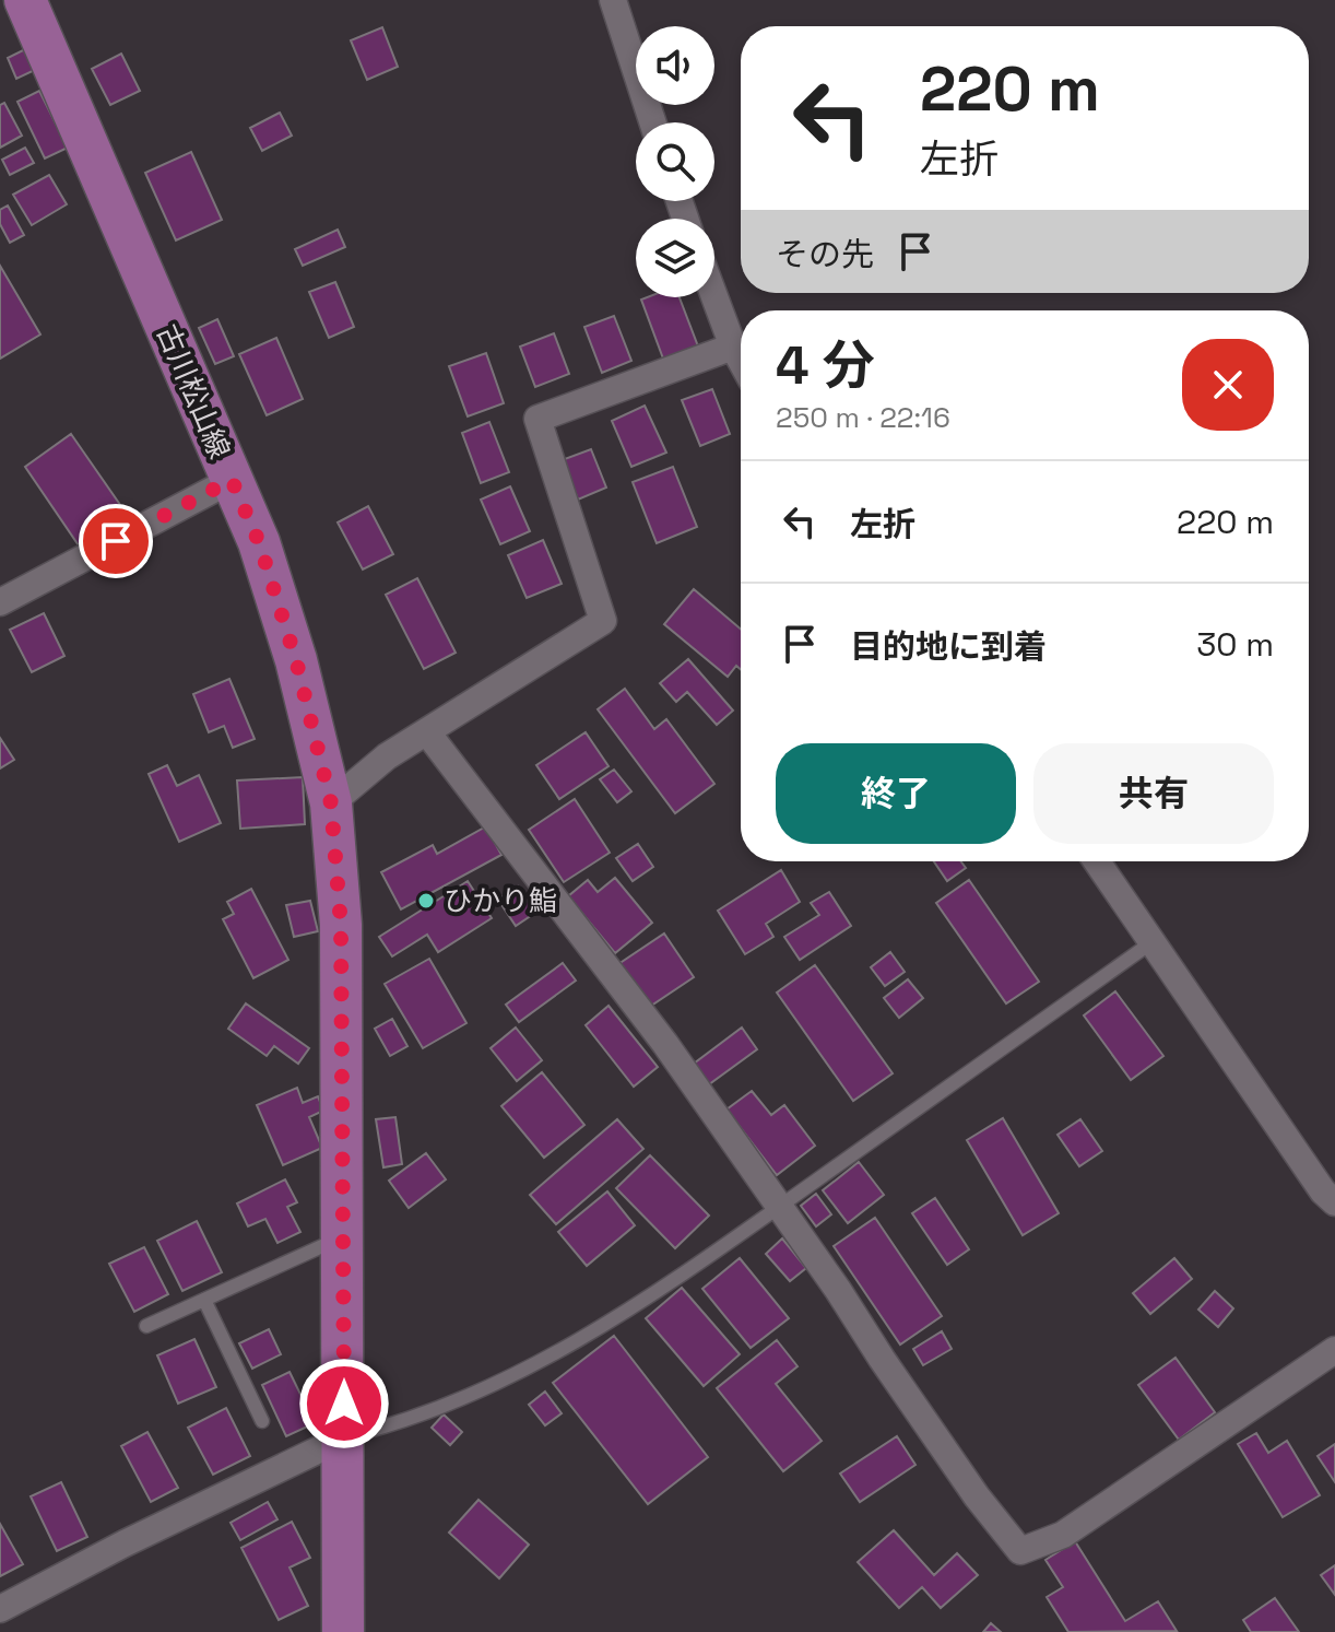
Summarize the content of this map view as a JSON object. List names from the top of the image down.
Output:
{
  "streets": {
    "main road": ["古川松山線"]
  },
  "places": ["ひかり鮨"],
  "page": {
    "turn": ["220 m", "左折"],
    "then": "その先",
    "heading": ["4 分", "250 m · 22:16"],
    "list": [
      {
        "name": "左折",
        "value": "220 m"
      },
      {
        "name": "目的地に到着",
        "value": "30 m"
      }
    ],
    "buttons": ["終了", "共有"]
  }
}
